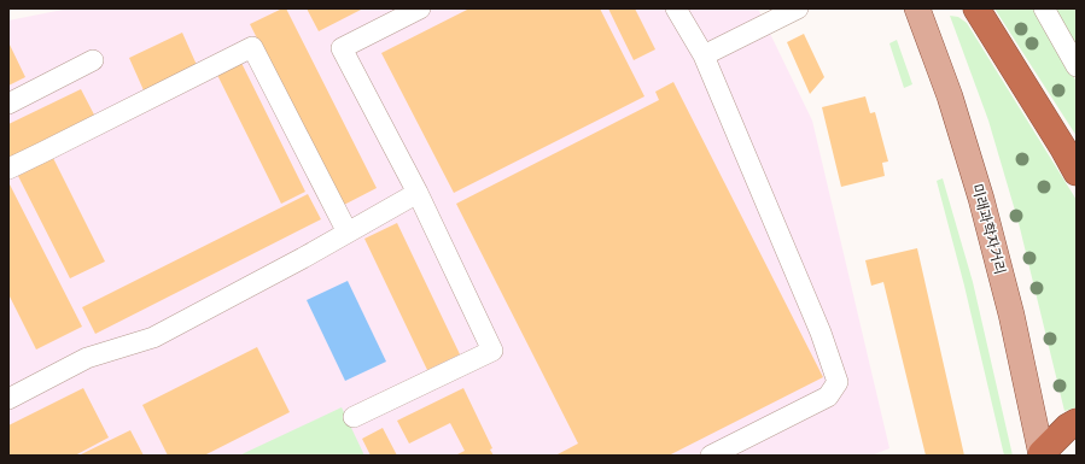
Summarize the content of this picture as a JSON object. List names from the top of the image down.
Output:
{
  "streets": {
    "main road": ["미래과학자거리"]
  }
}
